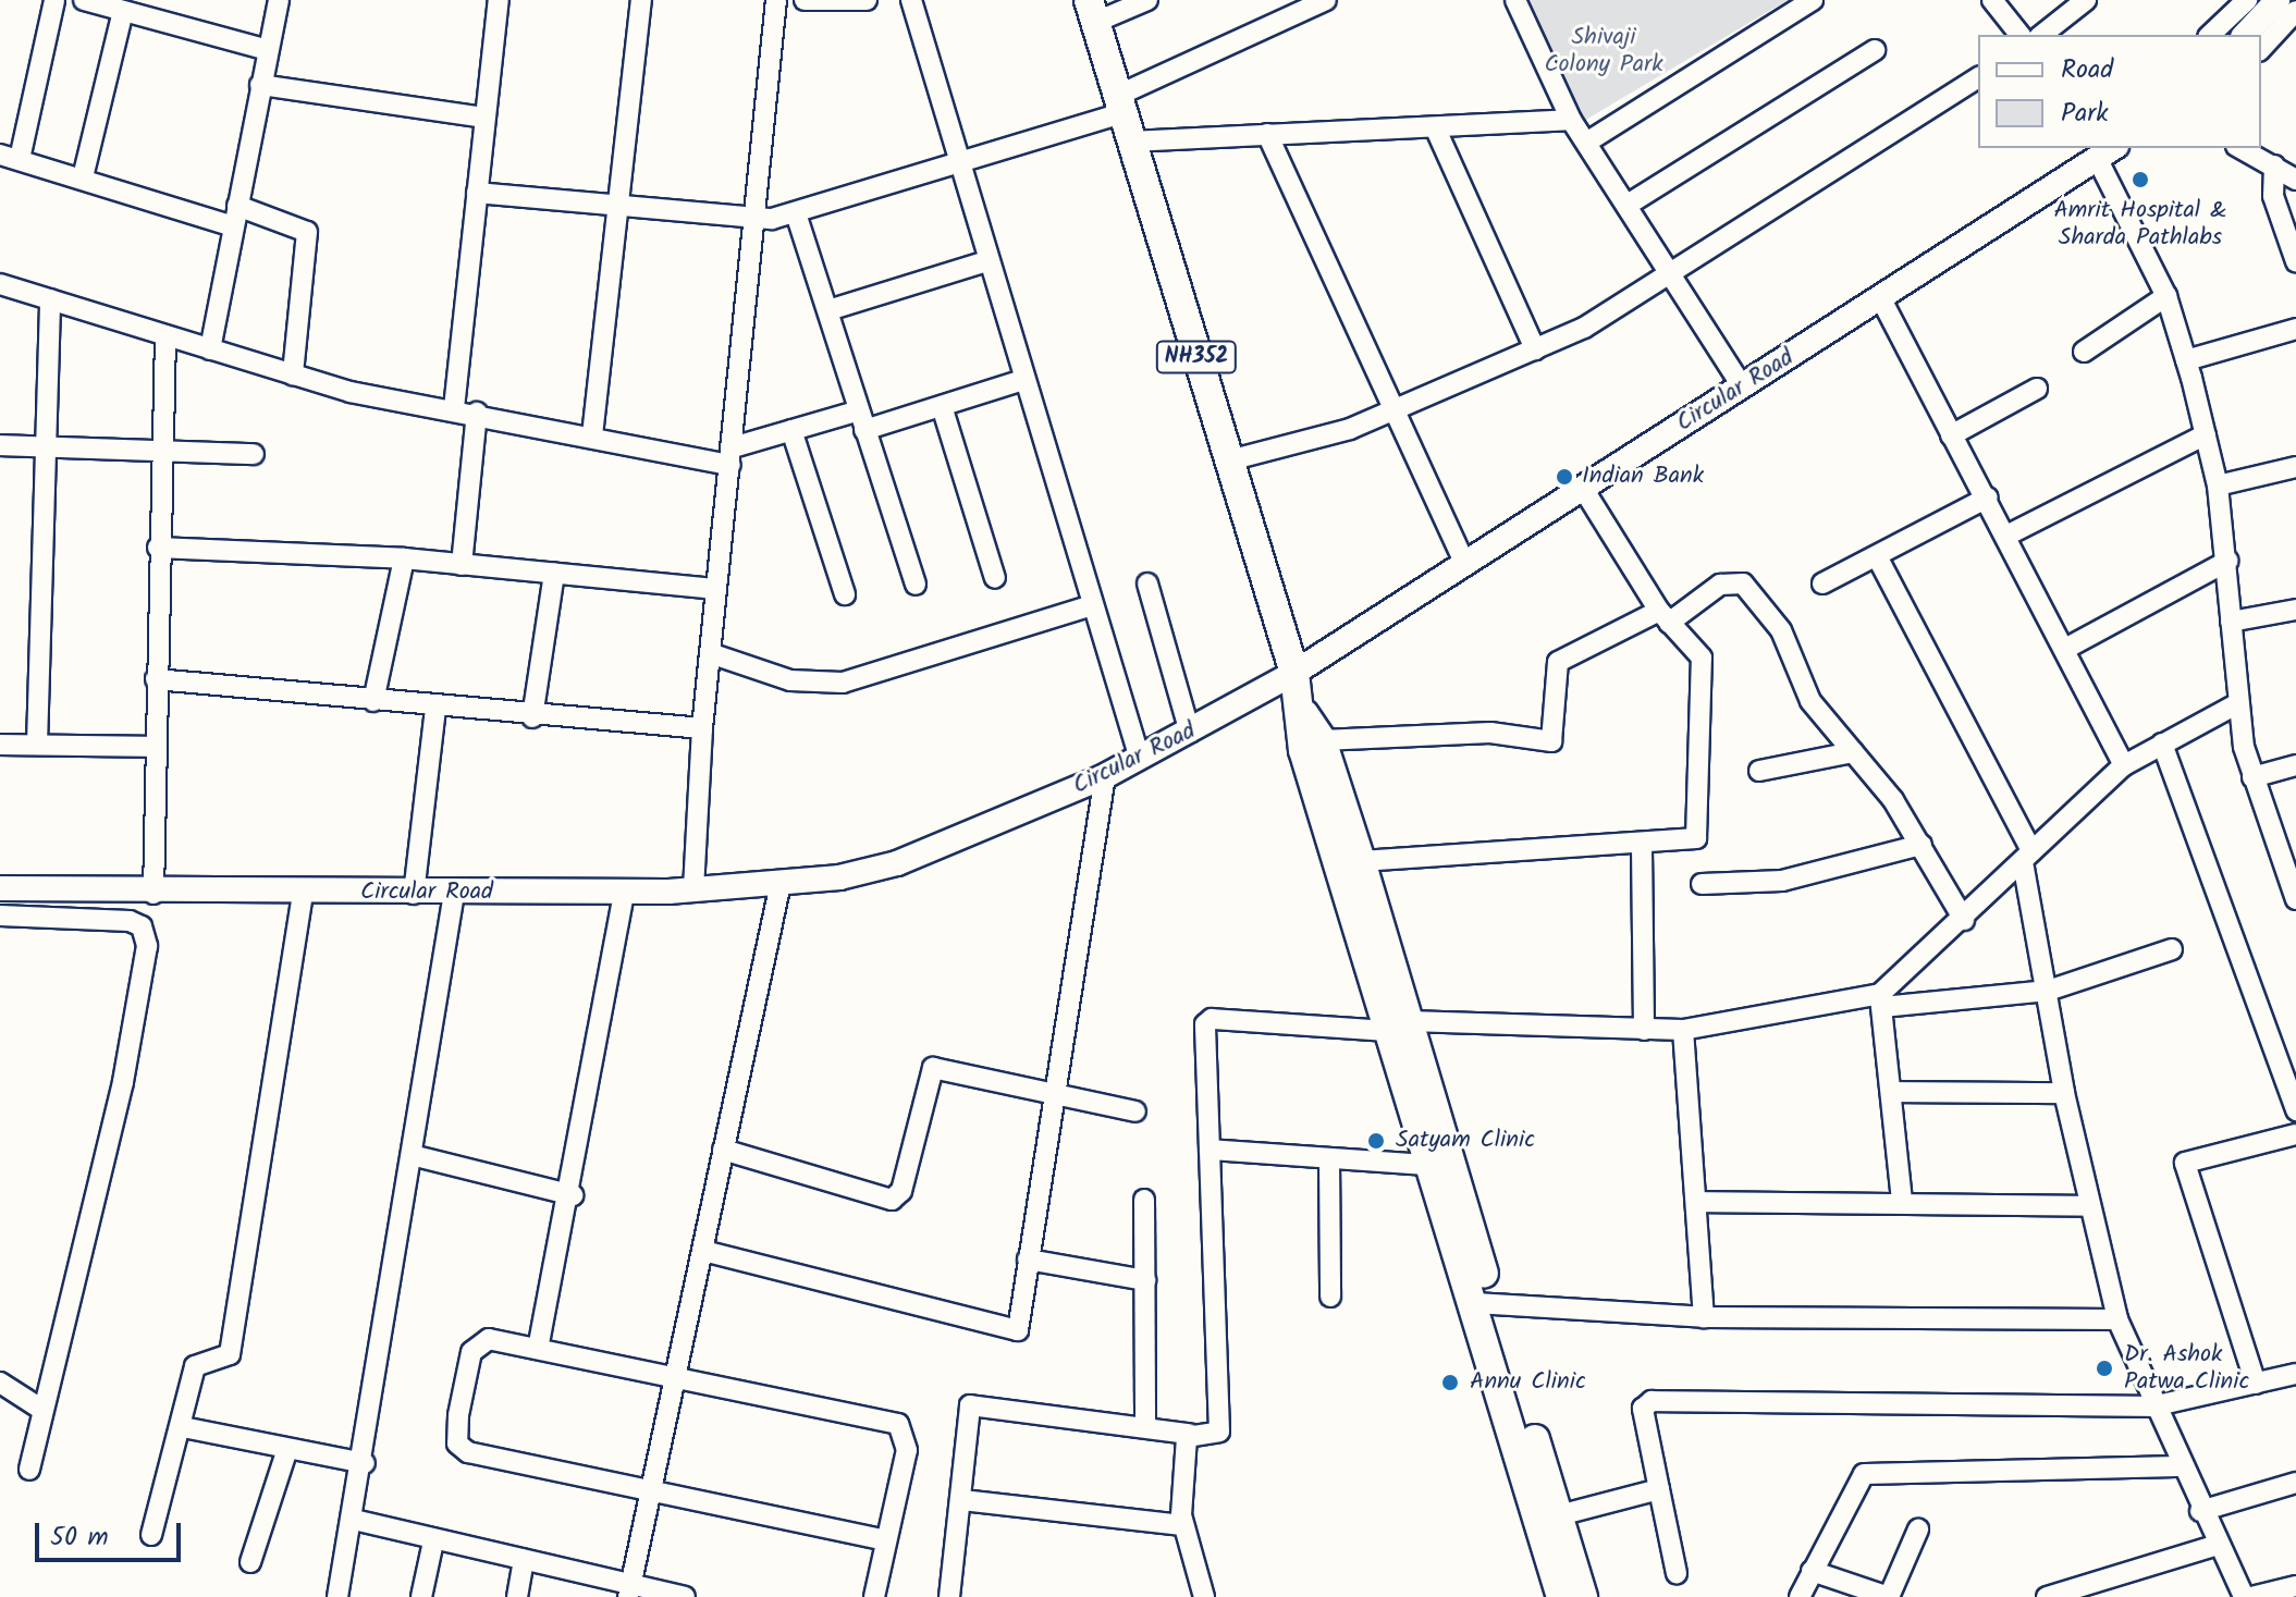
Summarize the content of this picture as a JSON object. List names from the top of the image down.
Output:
{
  "streets": {
    "highway": ["NH352"],
    "main road": ["Circular Road"]
  },
  "crossings": [
    ["NH352", "Circular Road"]
  ],
  "parks": ["Shivaji Colony Park"],
  "places": [
    "Amrit Hospital & Sharda Pathlabs",
    "Indian Bank",
    "Satyam Clinic",
    "Dr. Ashok Patwa Clinic",
    "Annu Clinic"
  ],
  "legend": ["Road", "Park"],
  "scale_bar": "50 m"
}
